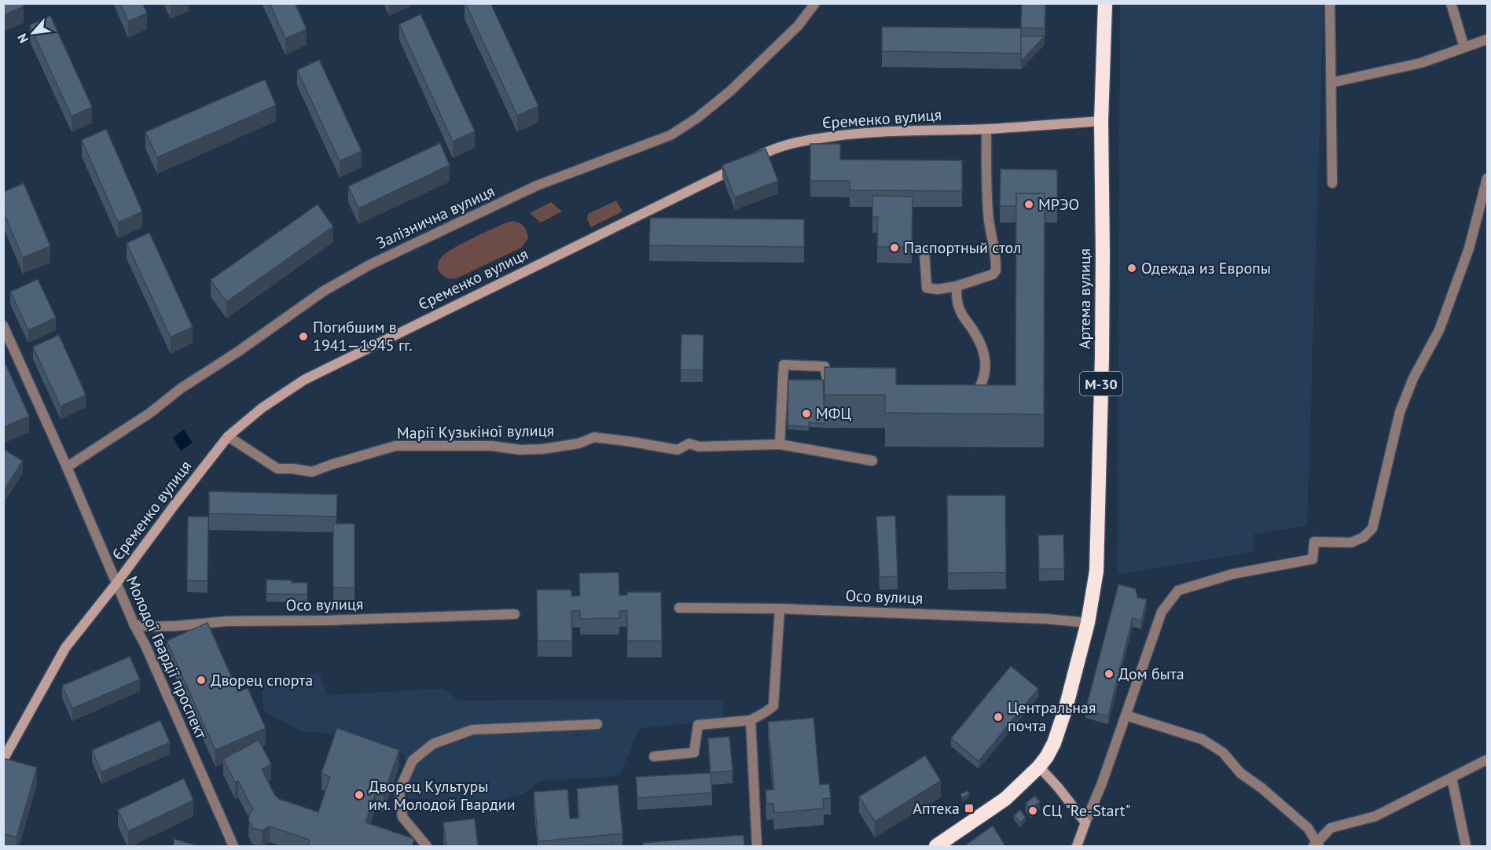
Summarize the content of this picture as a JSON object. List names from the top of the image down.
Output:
{
  "streets": {
    "highway": ["Артема вулиця", "М-30"],
    "street": [
      "Єременко вулиця",
      "Залізнична вулиця",
      "Марії Кузькіної вулиця",
      "Осо вулиця",
      "Молодої Гвардії проспект"
    ]
  },
  "crossings": [
    ["Єременко вулиця", "Артема вулиця"],
    ["Єременко вулиця", "Марії Кузькіної вулиця"],
    ["Єременко вулиця", "Молодої Гвардії проспект"],
    ["Залізнична вулиця", "Молодої Гвардії проспект"],
    ["Артема вулиця", "М-30"],
    ["Артема вулиця", "Осо вулиця"],
    ["Осо вулиця", "Молодої Гвардії проспект"]
  ],
  "places": {
    "other": [
      "МРЭО",
      "Паспортный стол",
      "Одежда из Европы",
      "Погибшим в 1941—1945 гг.",
      "МФЦ",
      "Дом быта",
      "Дворец спорта",
      "Центральная почта",
      "Дворец Культуры им. Молодой Гвардии",
      "СЦ \"Re-Start\""
    ],
    "transit": ["Аптека"]
  },
  "north": "bottom left"
}
